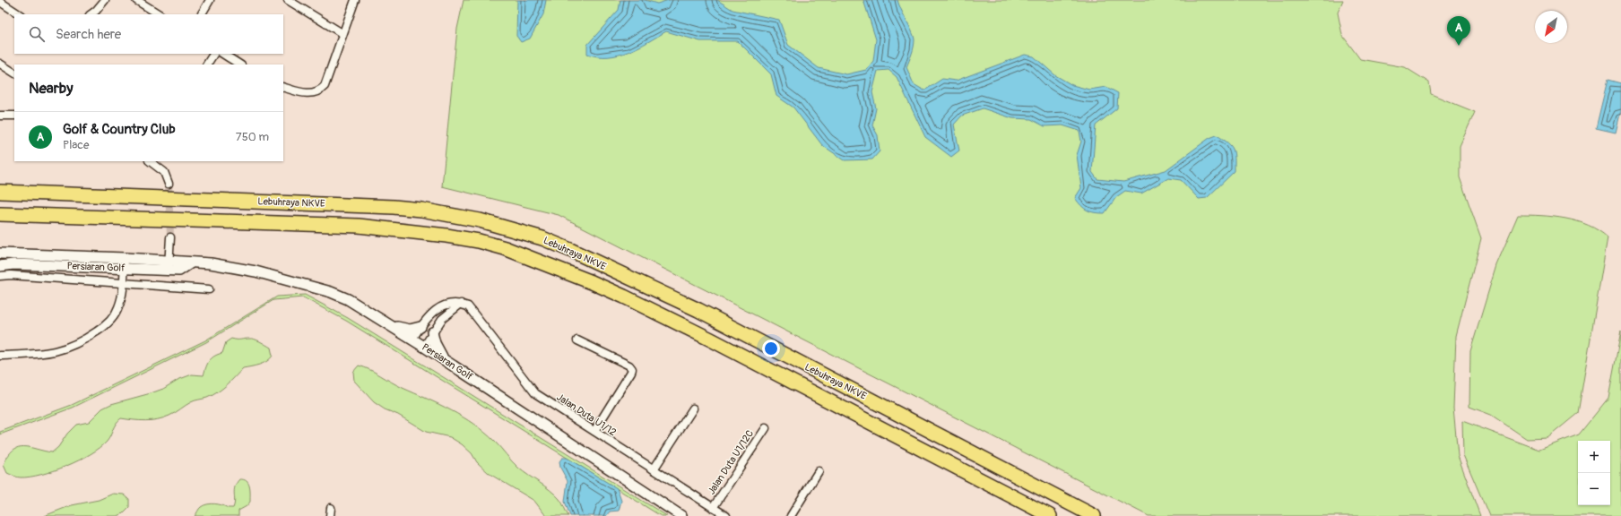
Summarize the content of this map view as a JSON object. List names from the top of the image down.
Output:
{
  "streets": {
    "highway": ["Lebuhraya NKVE"],
    "street": ["Persiaran Golf", "Jalan Duta U1/12", "Jalan Duta U1/12C"]
  },
  "crossings": [
    ["Jalan Duta U1/12", "Jalan Duta U1/12C"]
  ],
  "north": "bottom left",
  "page": {
    "search": "Search here",
    "pins": "A",
    "heading": "Nearby",
    "list": [
      {
        "mark": "A",
        "name": "Golf & Country Club",
        "note": "Place",
        "value": "750 m"
      }
    ],
    "map_buttons": ["+", "−"]
  }
}
